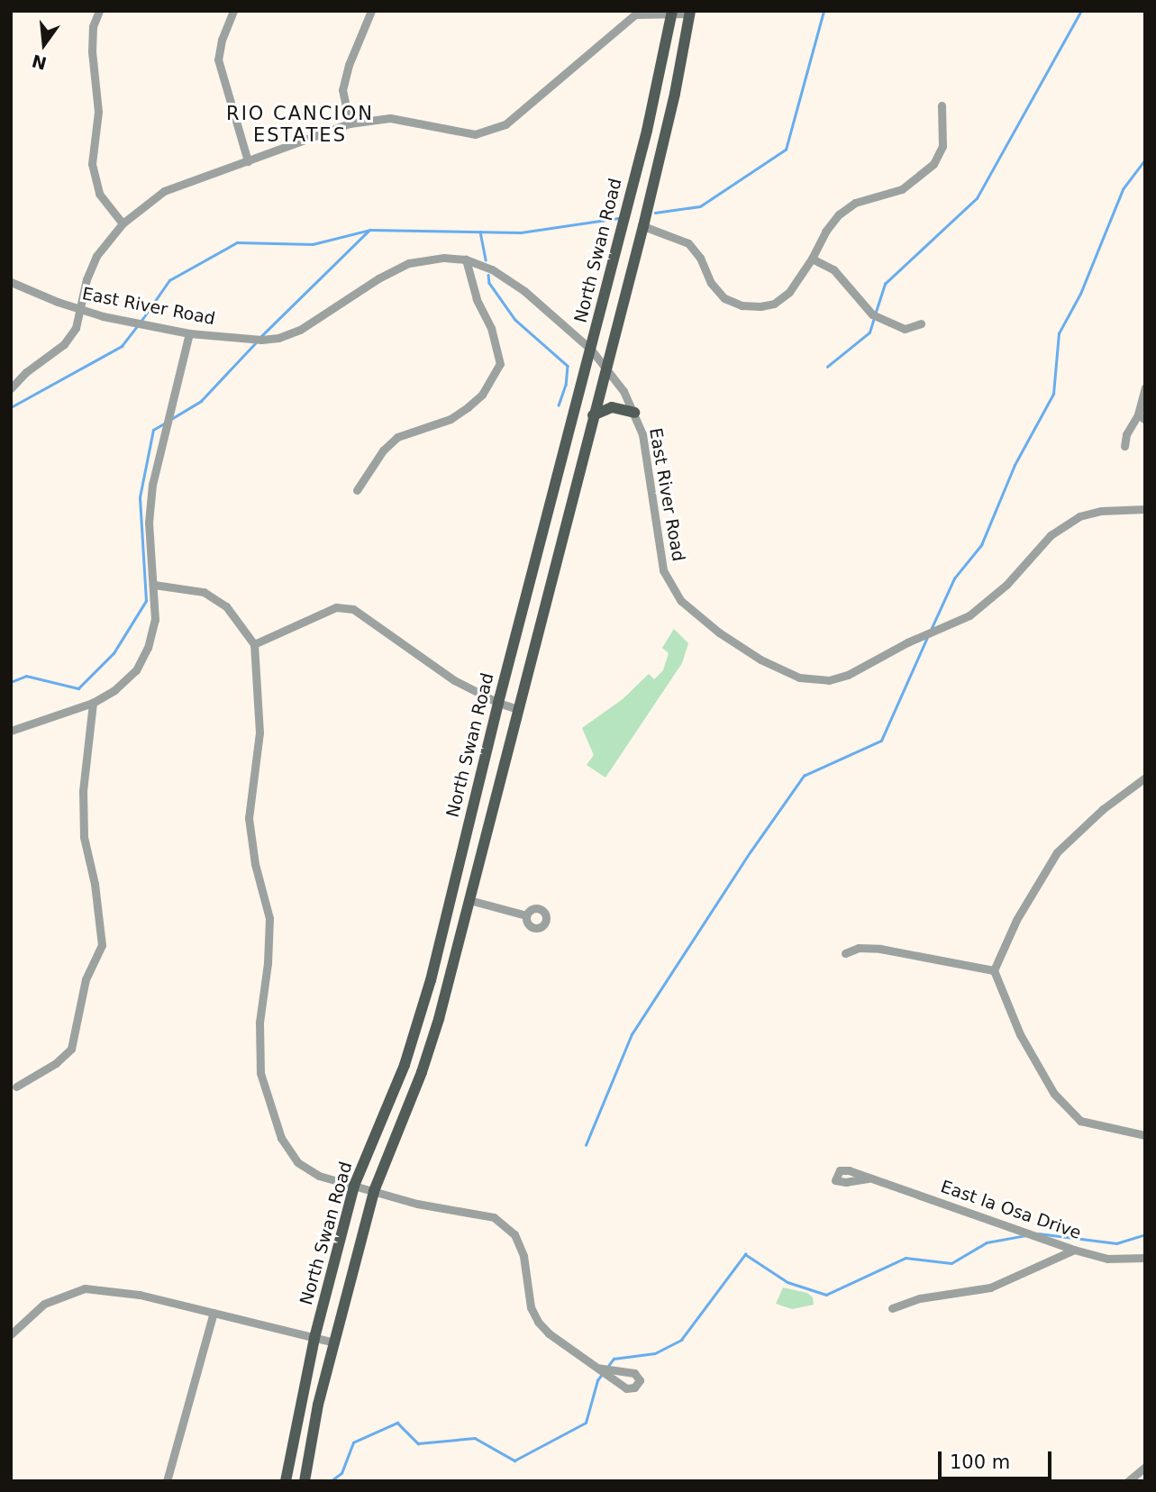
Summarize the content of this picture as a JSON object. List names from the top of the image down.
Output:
{
  "streets": {
    "main road": ["North Swan Road"],
    "street": ["East River Road", "East la Osa Drive"]
  },
  "crossings": [
    ["North Swan Road", "East River Road"]
  ],
  "districts": ["RIO CANCION ESTATES"],
  "scale_bar": "100 m",
  "north": "bottom"
}
